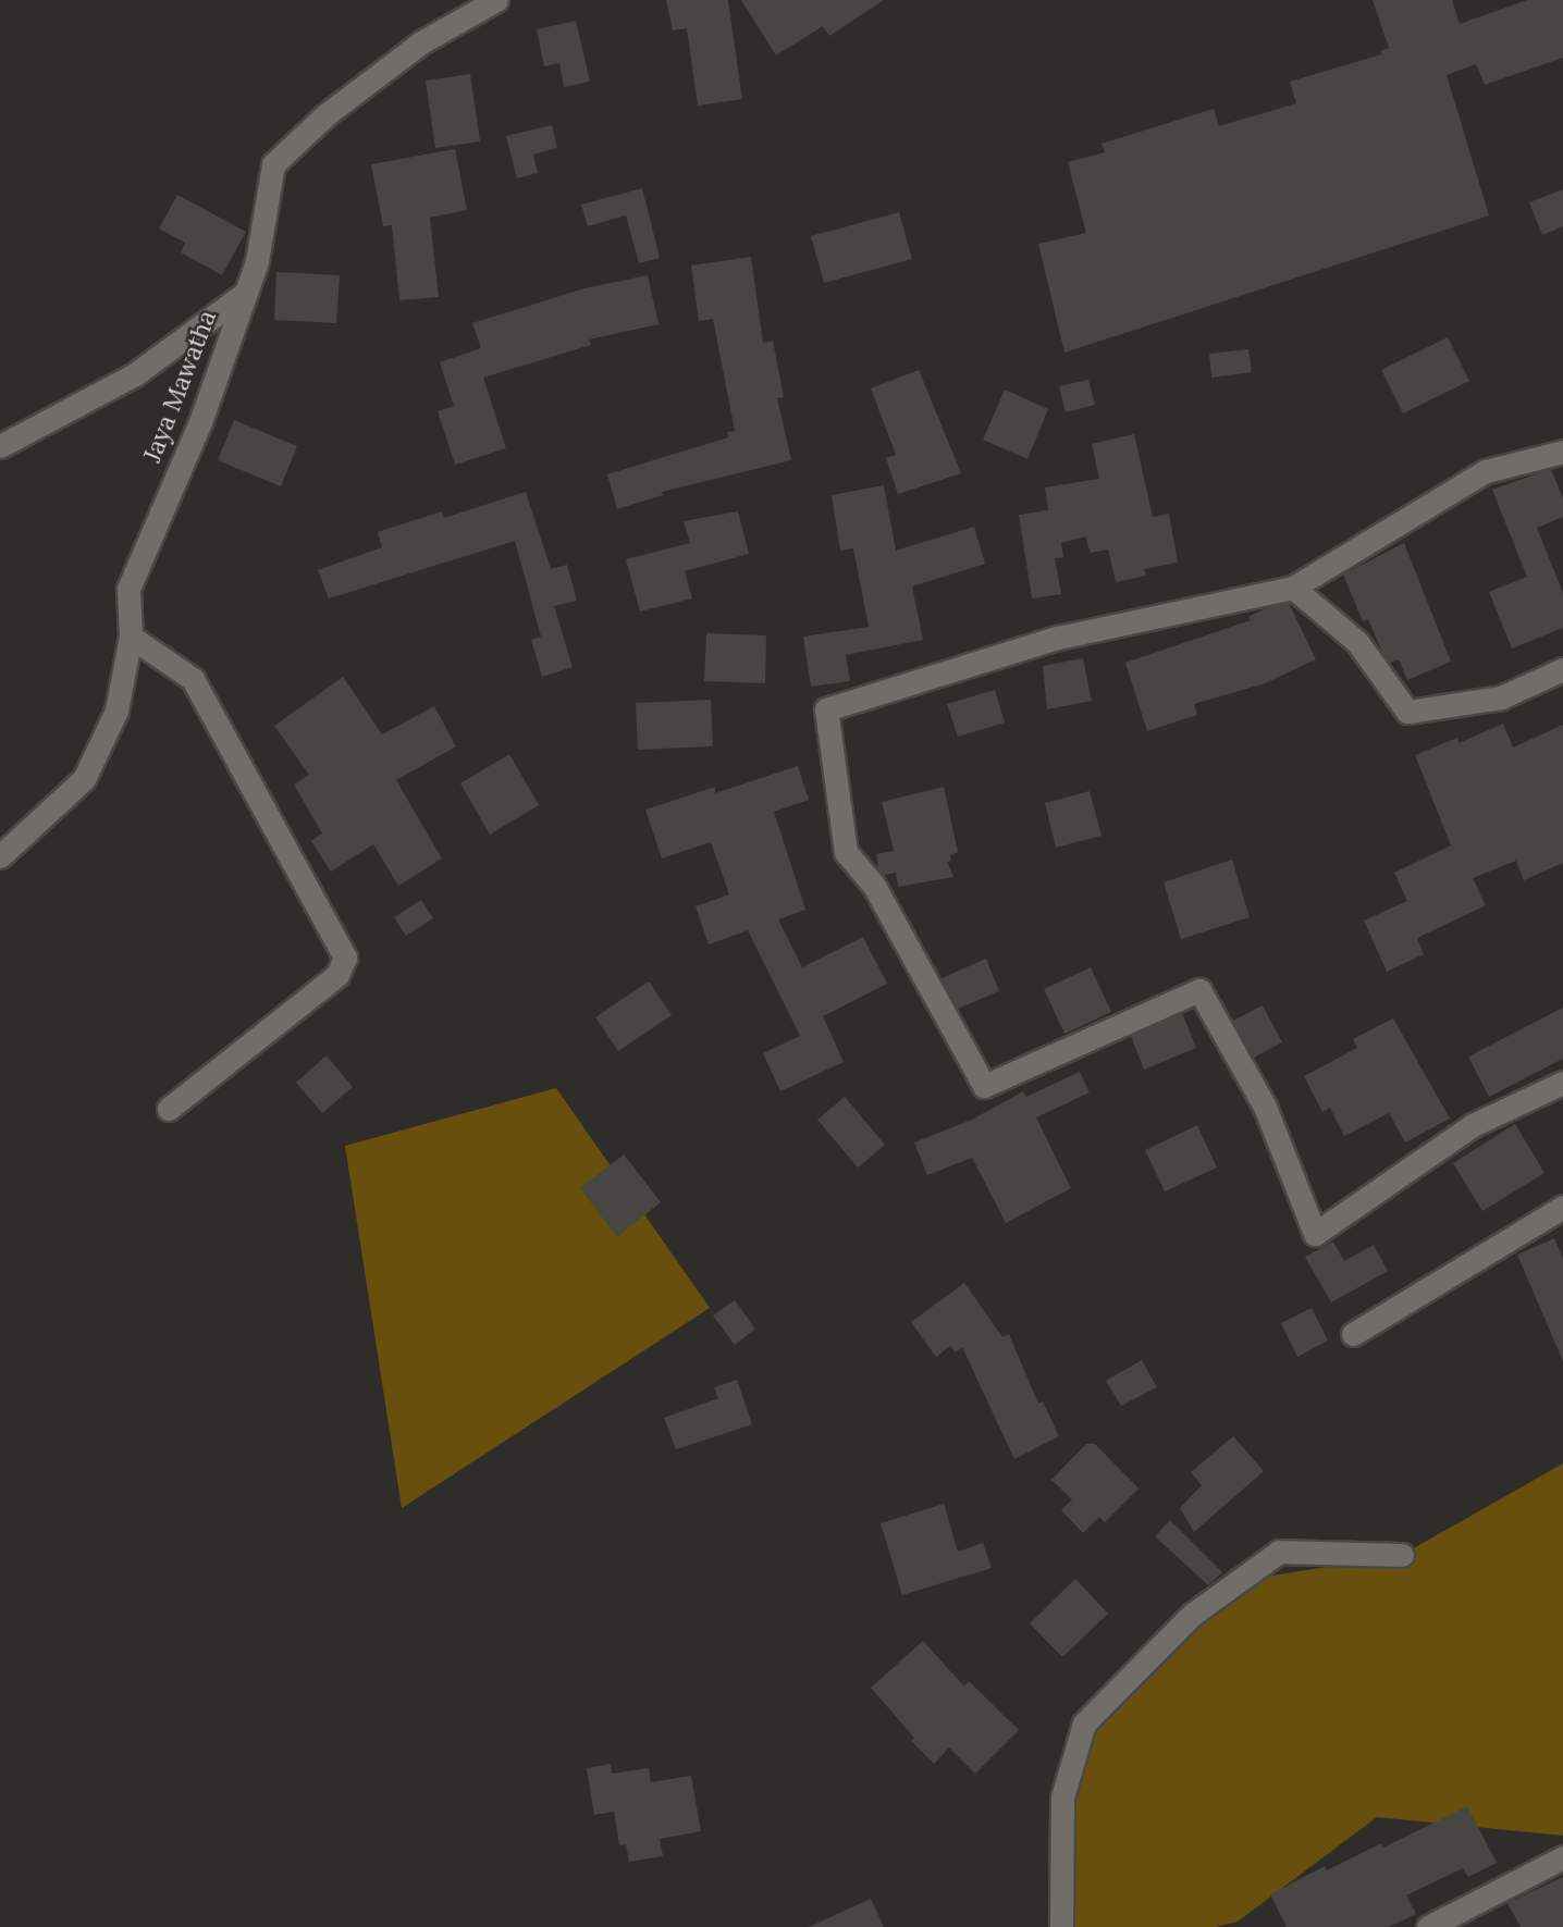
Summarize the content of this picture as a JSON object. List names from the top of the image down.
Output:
{
  "streets": {
    "street": ["Jaya Mawatha"]
  }
}
